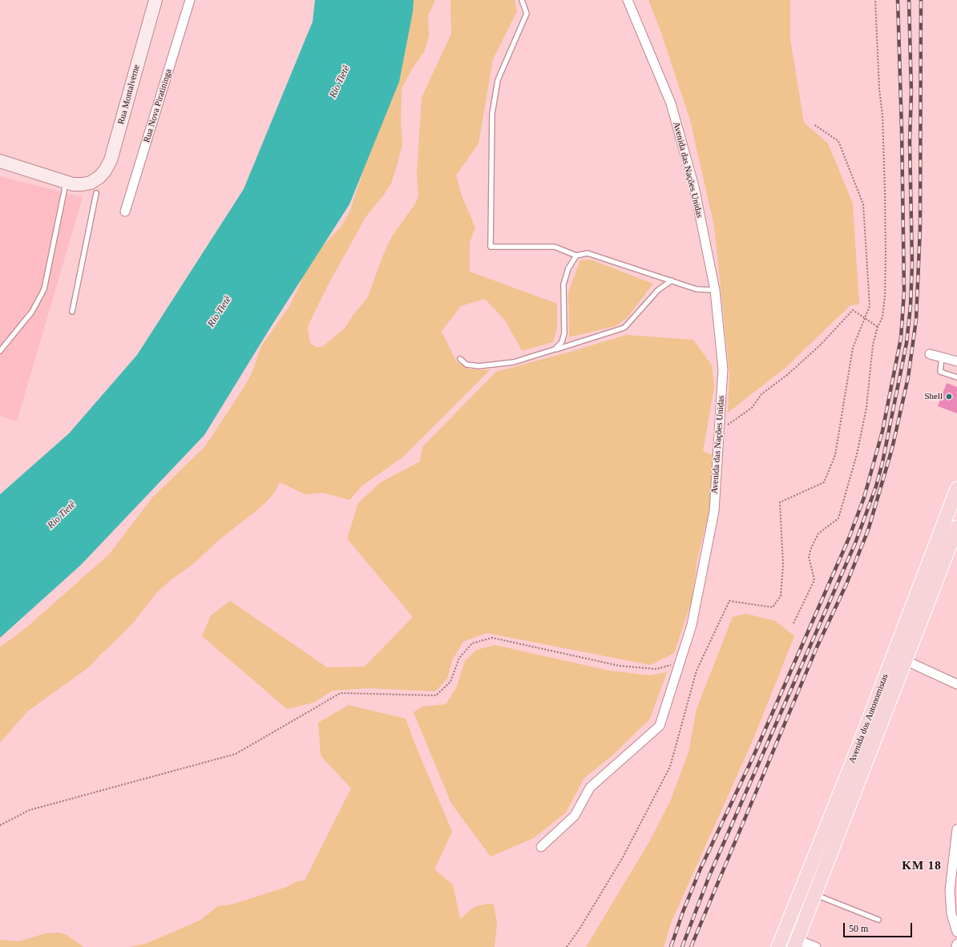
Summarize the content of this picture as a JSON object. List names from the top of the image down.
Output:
{
  "streets": {
    "main road": ["Rua Montalverne", "Avenida dos Autonomistas"],
    "street": ["Rua Nova Piratininga", "Avenida das Nações Unidas"]
  },
  "districts": ["KM 18"],
  "water": ["Rio Tietê"],
  "places": ["Shell"],
  "scale_bar": "50 m"
}
